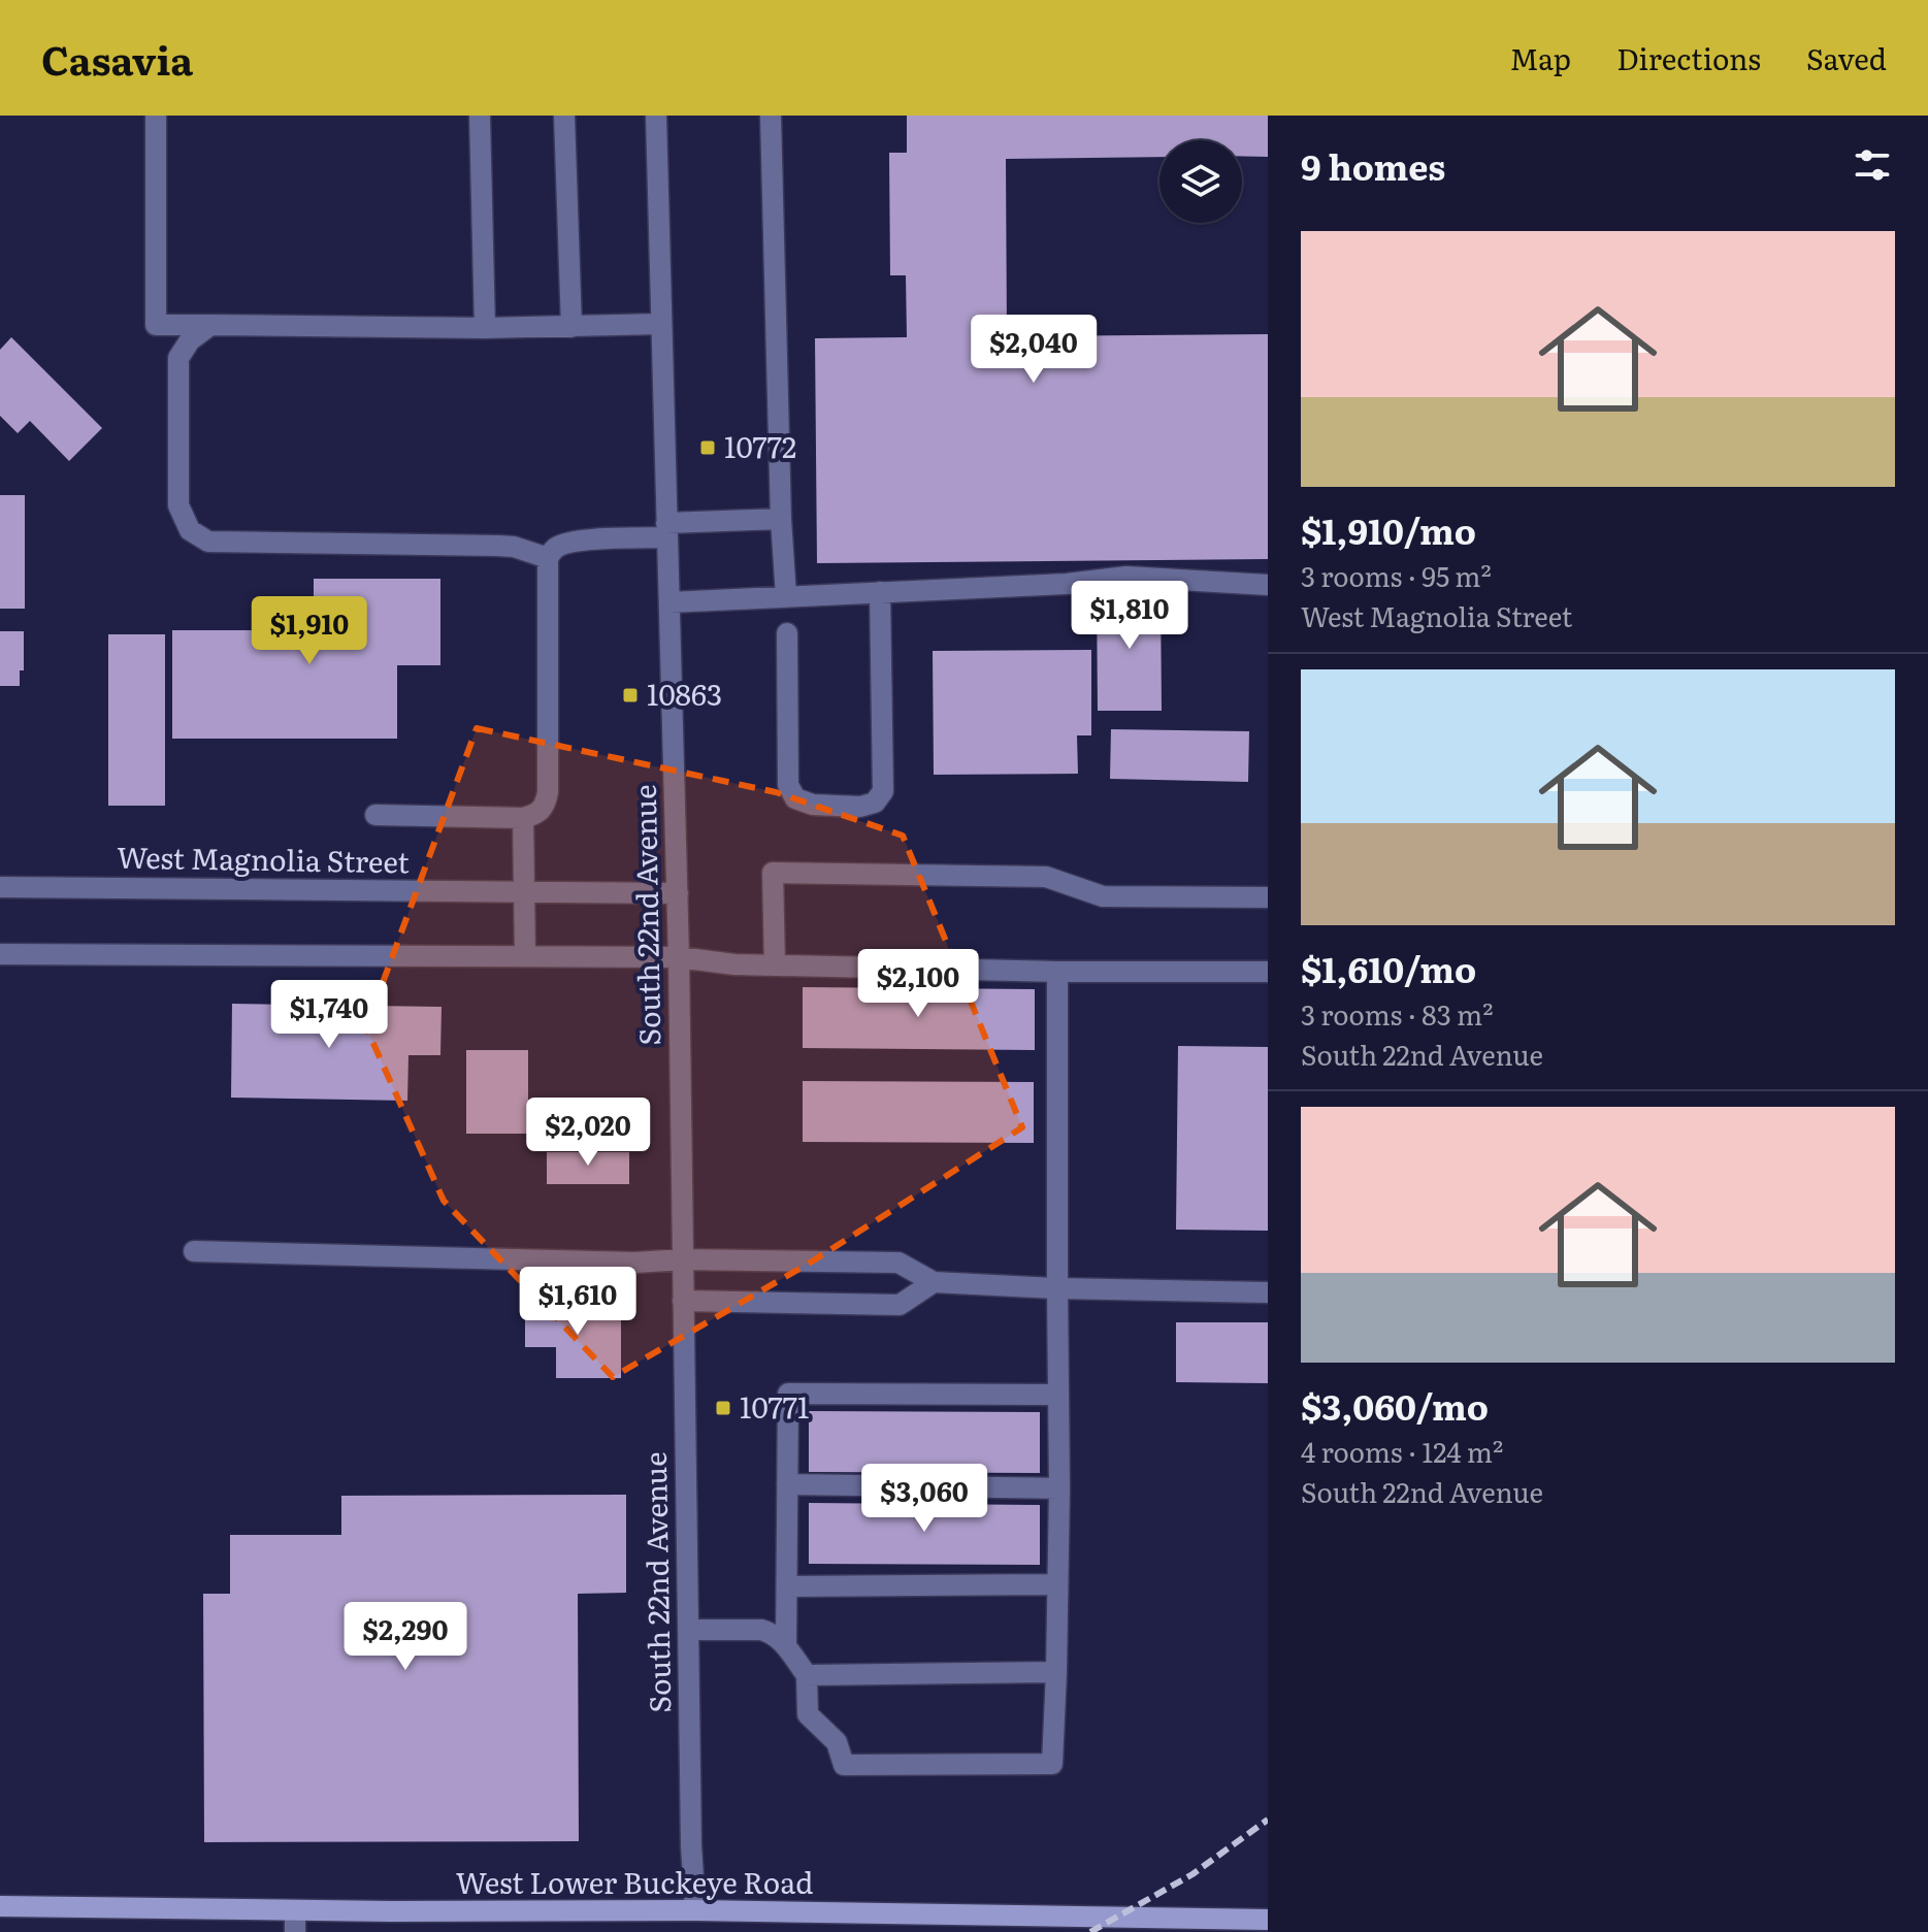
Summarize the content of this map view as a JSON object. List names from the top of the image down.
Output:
{
  "streets": {
    "main road": ["West Lower Buckeye Road"],
    "street": ["West Magnolia Street", "South 22nd Avenue"]
  },
  "crossings": [
    ["West Magnolia Street", "South 22nd Avenue"],
    ["South 22nd Avenue", "West Lower Buckeye Road"]
  ],
  "places": {
    "transit": ["10772", "10863", "10771"]
  },
  "page": {
    "header": "Casavia",
    "nav": ["Map", "Directions", "Saved"],
    "heading": "9 homes",
    "list": [
      {
        "name": "$1,910/mo",
        "note": "3 rooms · 95 m² · West Magnolia Street"
      },
      {
        "name": "$1,610/mo",
        "note": "3 rooms · 83 m² · South 22nd Avenue"
      },
      {
        "name": "$3,060/mo",
        "note": "4 rooms · 124 m² · South 22nd Avenue"
      }
    ],
    "price": [
      "$2,040",
      "$1,810",
      "$1,910",
      "$2,100",
      "$1,740",
      "$2,020",
      "$1,610",
      "$3,060",
      "$2,290"
    ]
  }
}
